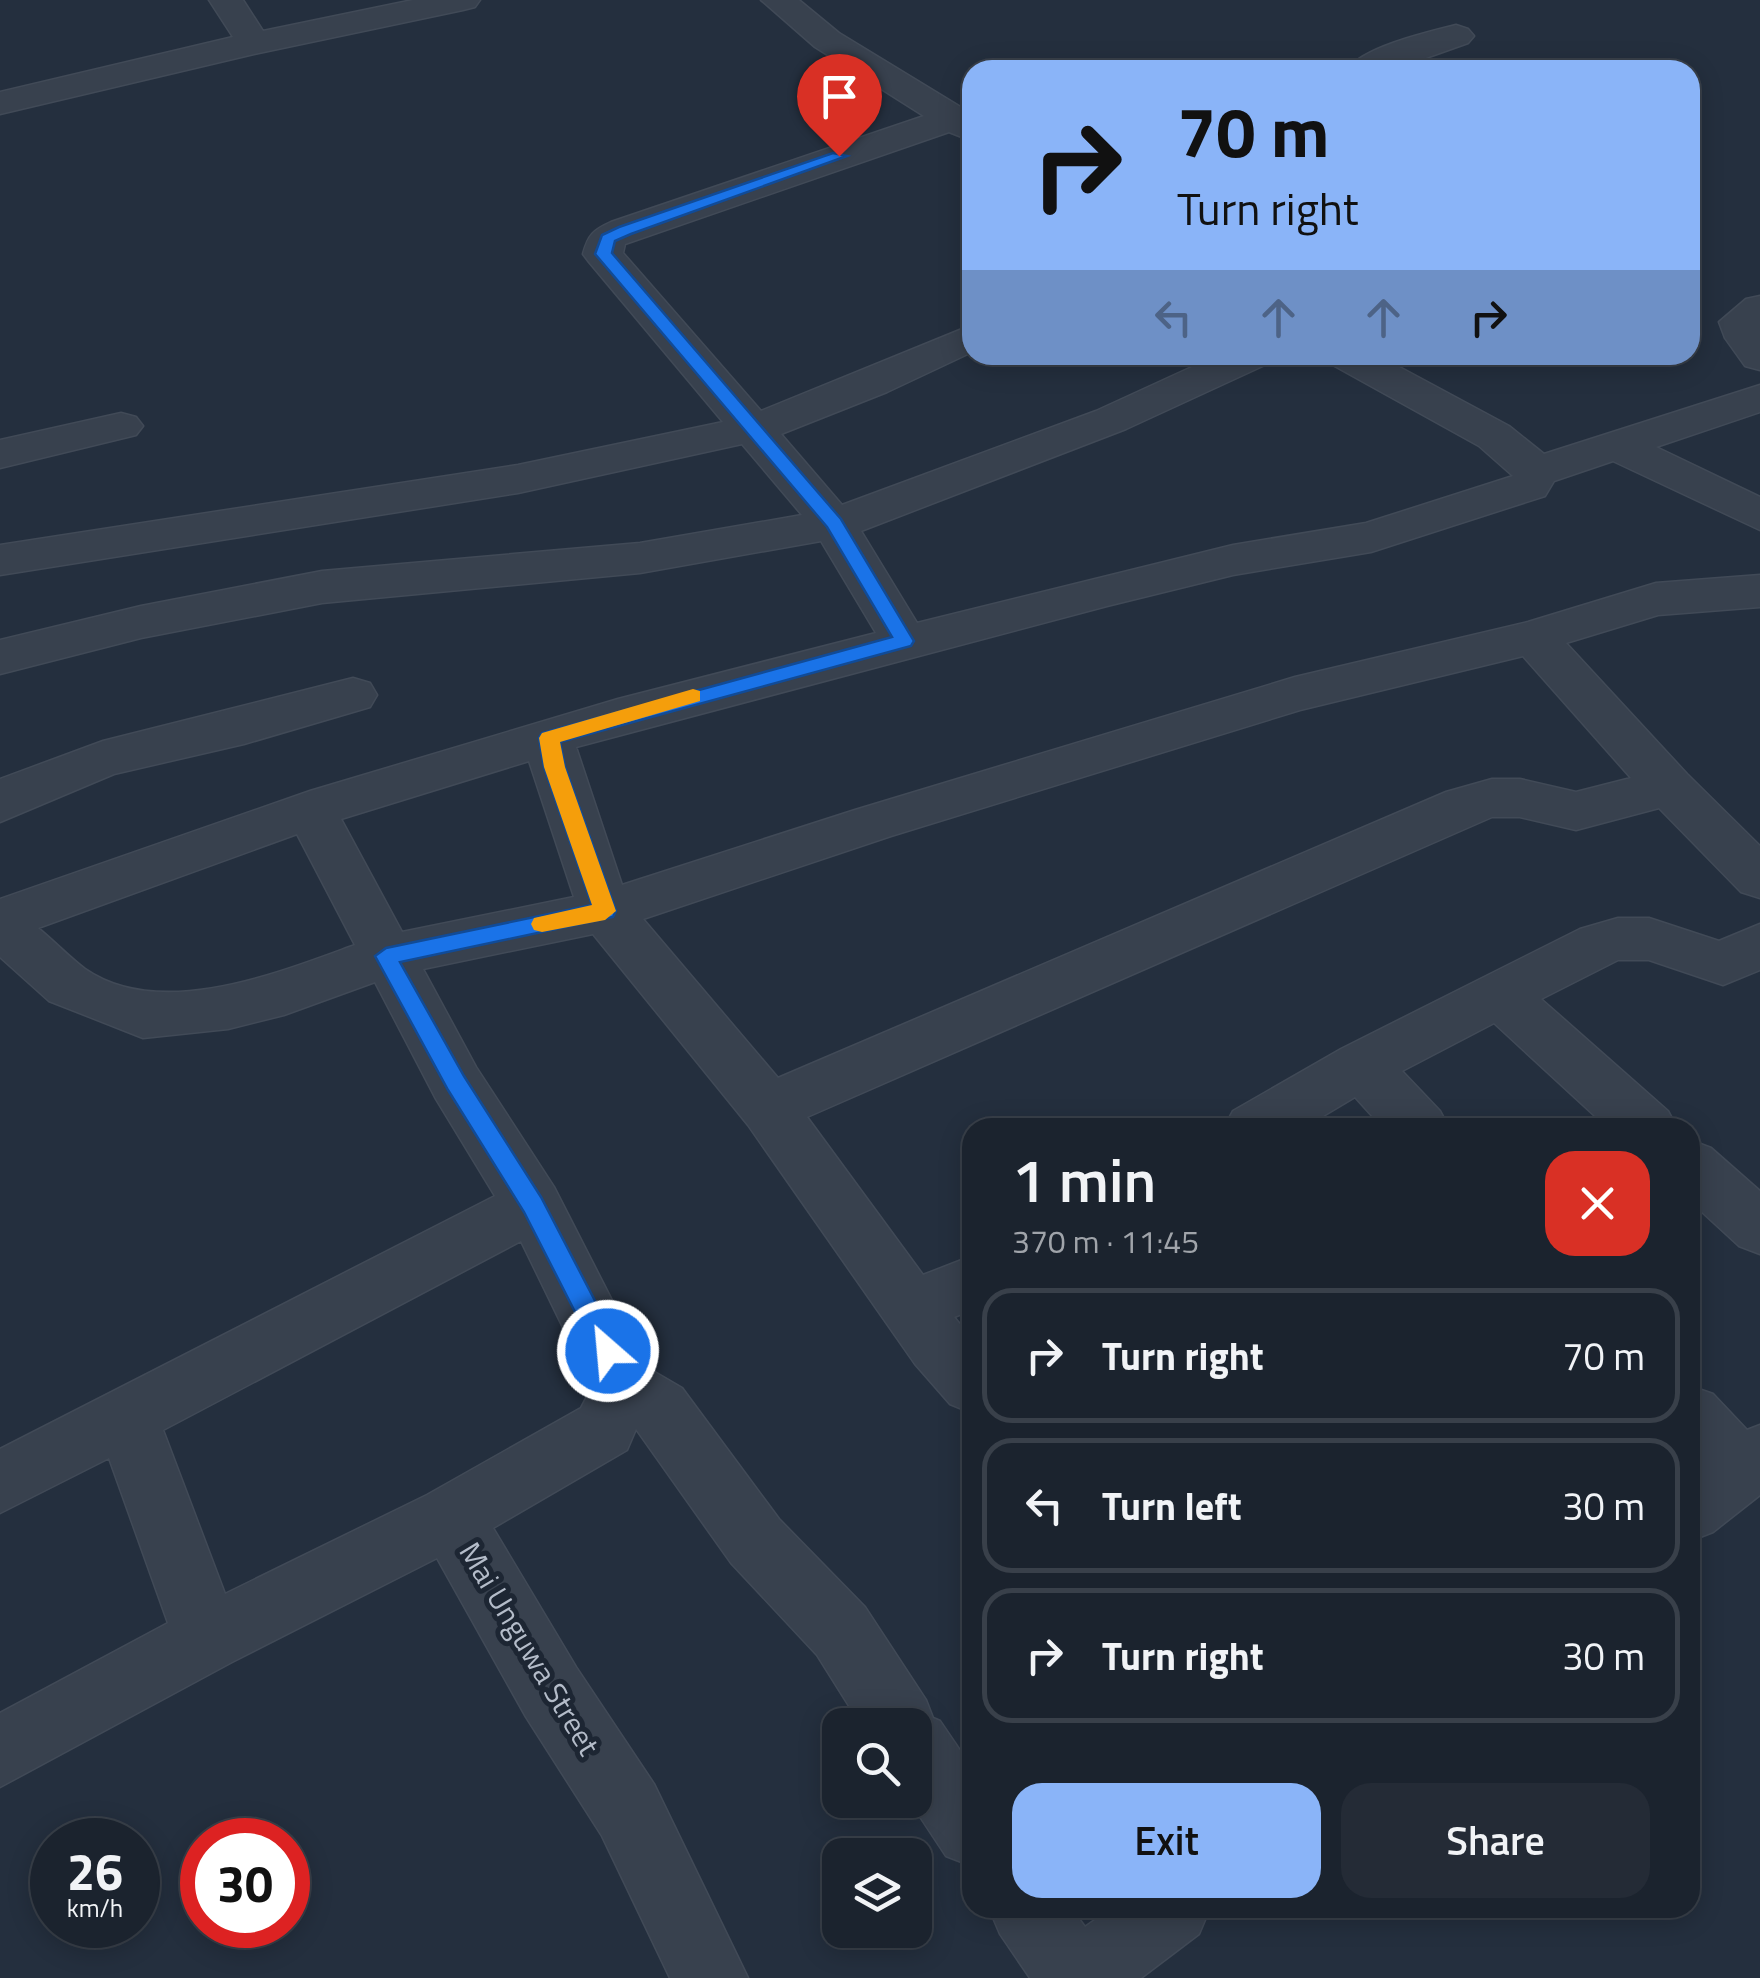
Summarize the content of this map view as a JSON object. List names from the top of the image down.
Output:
{
  "streets": {
    "street": ["Mai Unguwa Street"]
  },
  "page": {
    "turn": ["70 m", "Turn right"],
    "heading": ["1 min", "370 m · 11:45"],
    "list": [
      {
        "name": "Turn right",
        "value": "70 m"
      },
      {
        "name": "Turn left",
        "value": "30 m"
      },
      {
        "name": "Turn right",
        "value": "30 m"
      }
    ],
    "buttons": ["Exit", "Share"],
    "speed": "26 km/h",
    "limit": "30"
  }
}
